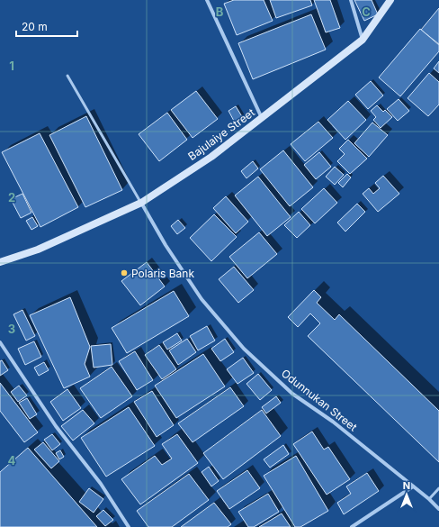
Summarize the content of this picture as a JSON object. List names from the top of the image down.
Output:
{
  "streets": {
    "street": ["Bajulaiye Street", "Odunnukan Street"]
  },
  "crossings": [
    ["Bajulaiye Street", "Odunnukan Street"]
  ],
  "places": ["Polaris Bank"],
  "scale_bar": "20 m",
  "north": "top",
  "grid": {
    "columns": ["B", "C"],
    "rows": [
      "1",
      "2",
      "3",
      "4"
    ]
  }
}
